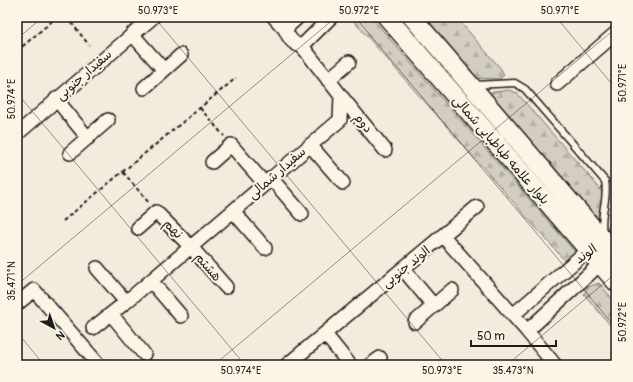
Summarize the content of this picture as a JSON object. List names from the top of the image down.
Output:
{
  "streets": {
    "main road": ["بلوار علامه طباطبایی شمالی"],
    "street": [
      "سفیدار جنوبی",
      "دوم",
      "سفیدار شمالی",
      "نهم",
      "الوند",
      "هشتم",
      "الوند جنوبی"
    ]
  },
  "crossings": [
    ["دوم", "سفیدار شمالی"],
    ["بلوار علامه طباطبایی شمالی", "الوند"],
    ["سفیدار شمالی", "نهم"],
    ["سفیدار شمالی", "هشتم"],
    ["نهم", "هشتم"],
    ["الوند", "الوند جنوبی"]
  ],
  "scale_bar": "50 m",
  "north": "bottom right",
  "coordinates": [
    "50.973°E",
    "50.972°E",
    "50.971°E",
    "50.974°E",
    "35.471°N",
    "35.473°N"
  ]
}
